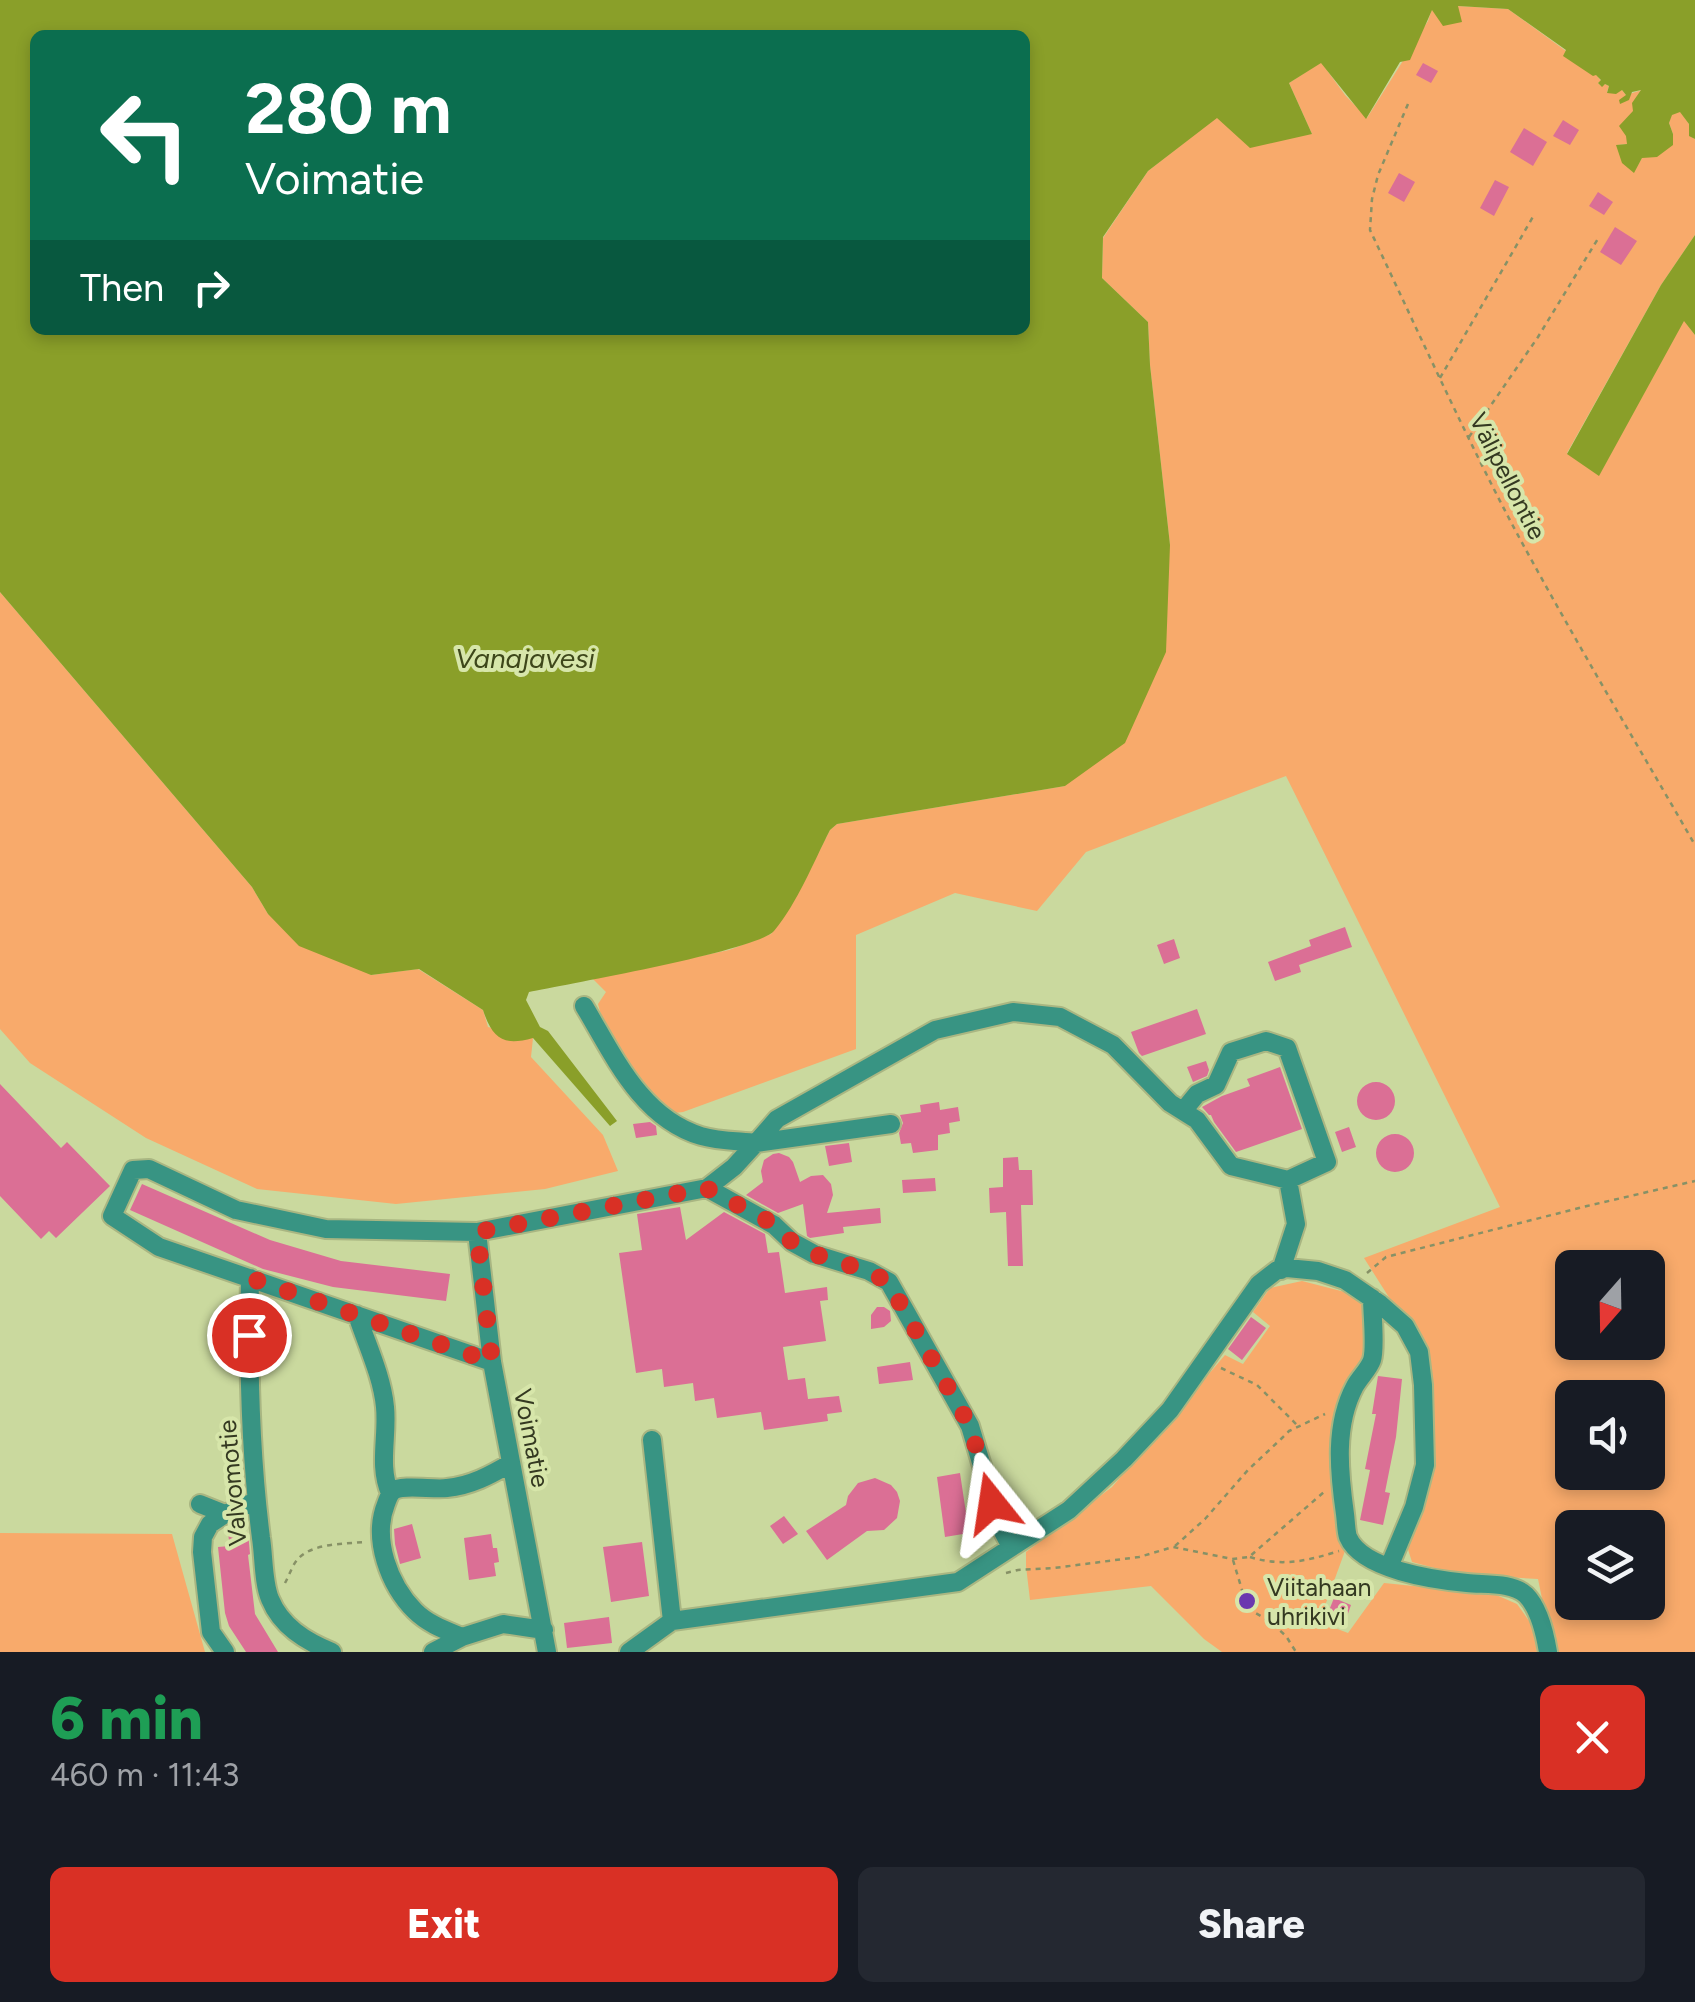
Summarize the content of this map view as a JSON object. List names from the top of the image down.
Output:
{
  "streets": {
    "street": ["Voimatie", "Valvomotie"],
    "path": ["Välipellontie"]
  },
  "water": ["Vanajavesi"],
  "places": ["Viitahaan uhrikivi"],
  "north": "bottom",
  "page": {
    "turn": ["280 m", "Voimatie"],
    "then": "Then",
    "heading": ["6 min", "460 m · 11:43"],
    "buttons": ["Exit", "Share"]
  }
}
